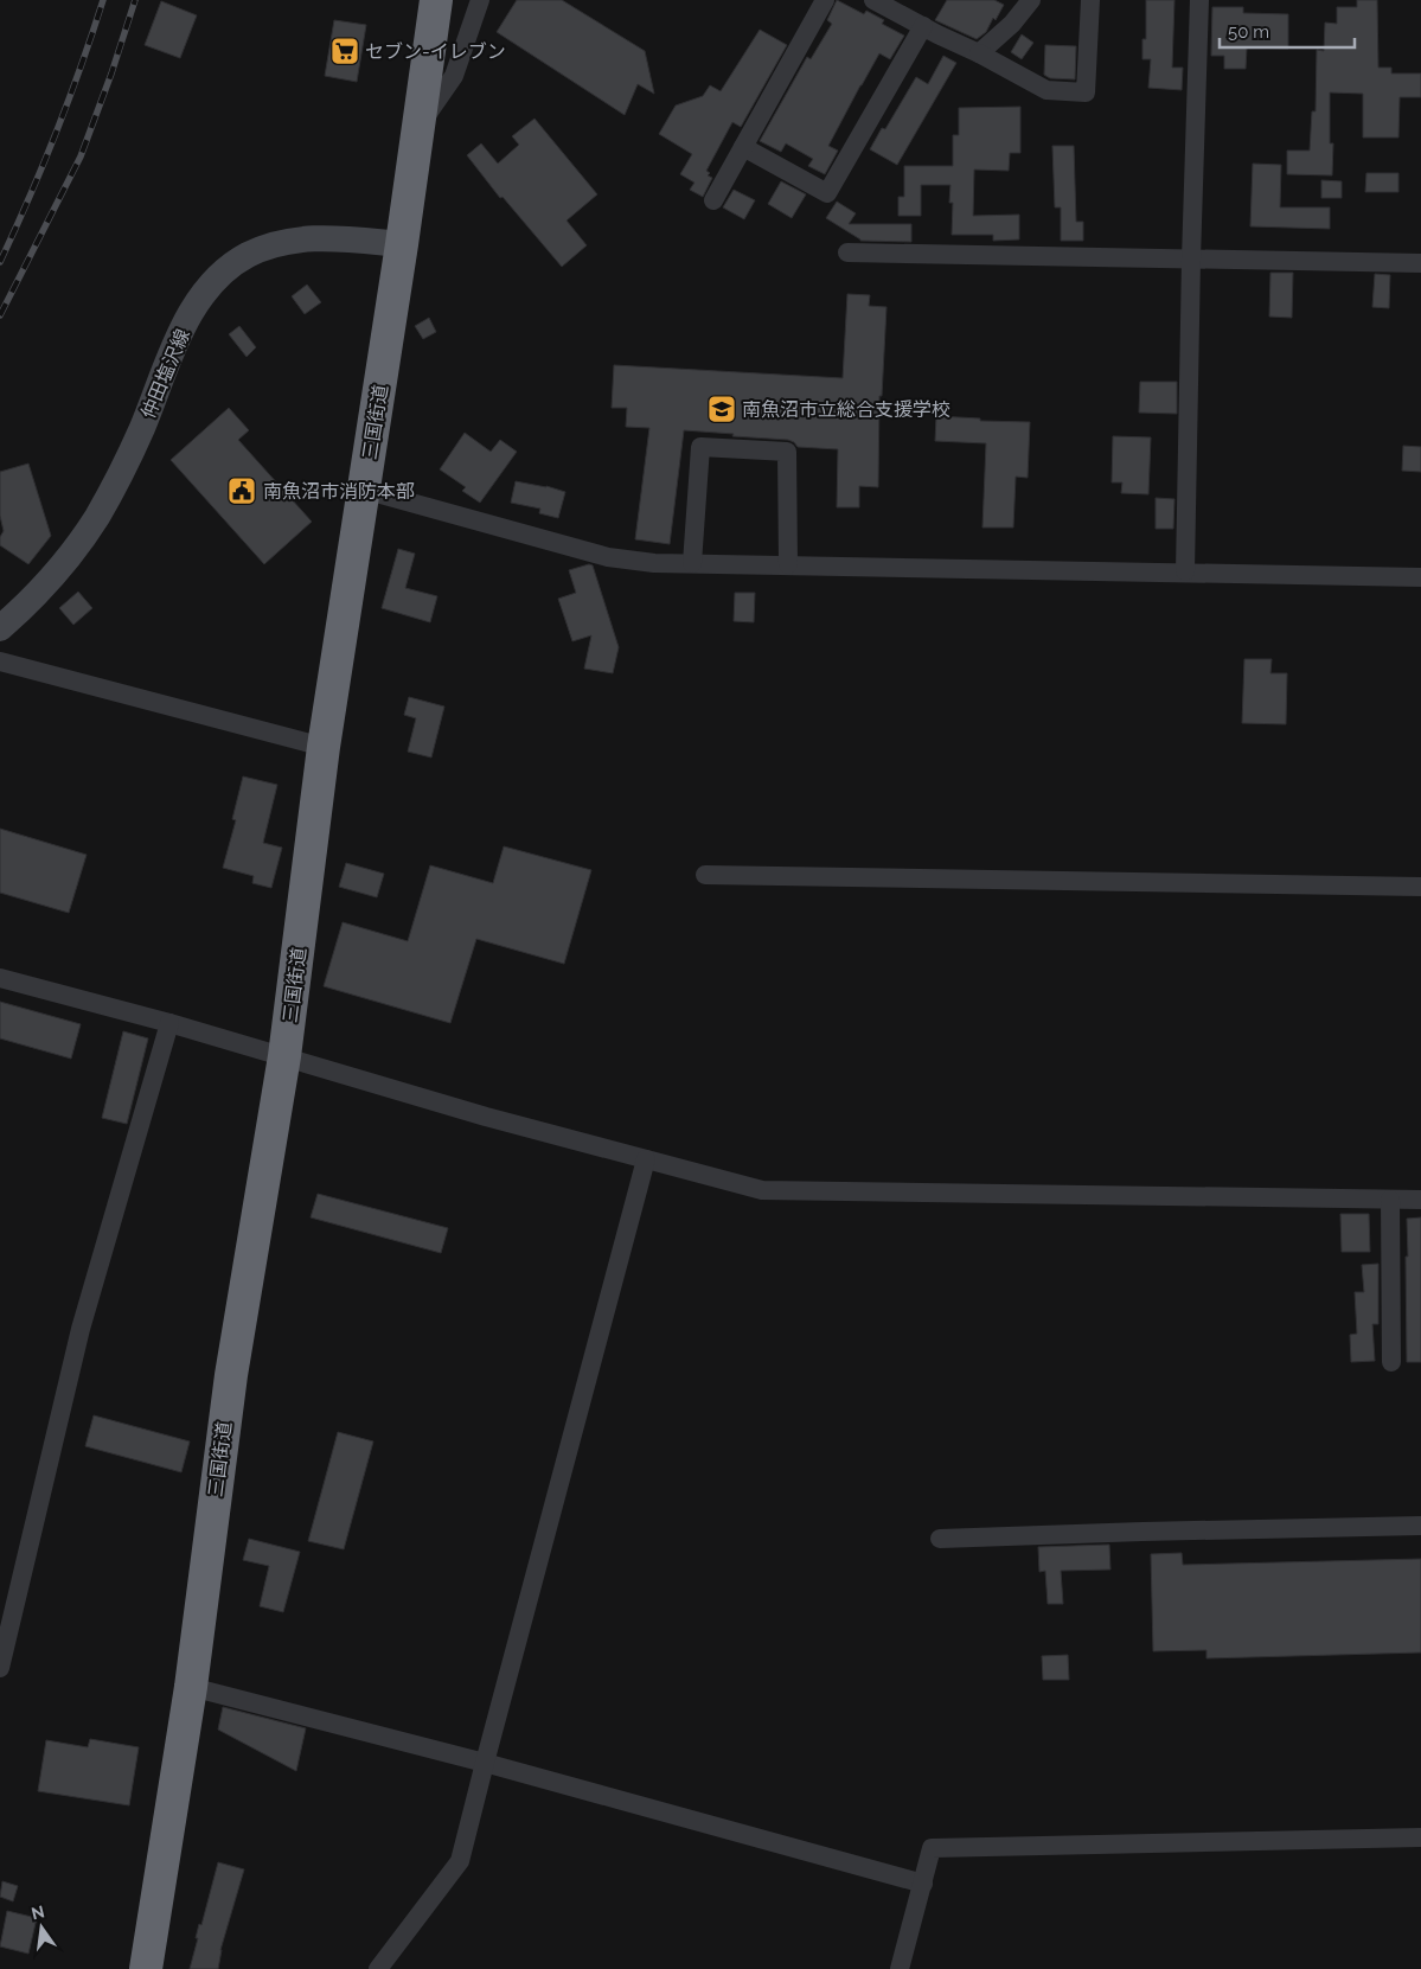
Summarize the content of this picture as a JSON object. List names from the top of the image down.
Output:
{
  "streets": {
    "highway": ["三国街道"],
    "main road": ["仲田塩沢線"]
  },
  "crossings": [
    ["仲田塩沢線", "三国街道"]
  ],
  "places": {
    "supermarket": ["セブン-イレブン"],
    "school or university": ["南魚沼市立総合支援学校"],
    "public building": ["南魚沼市消防本部"]
  },
  "scale_bar": "50 m",
  "north": "top"
}
